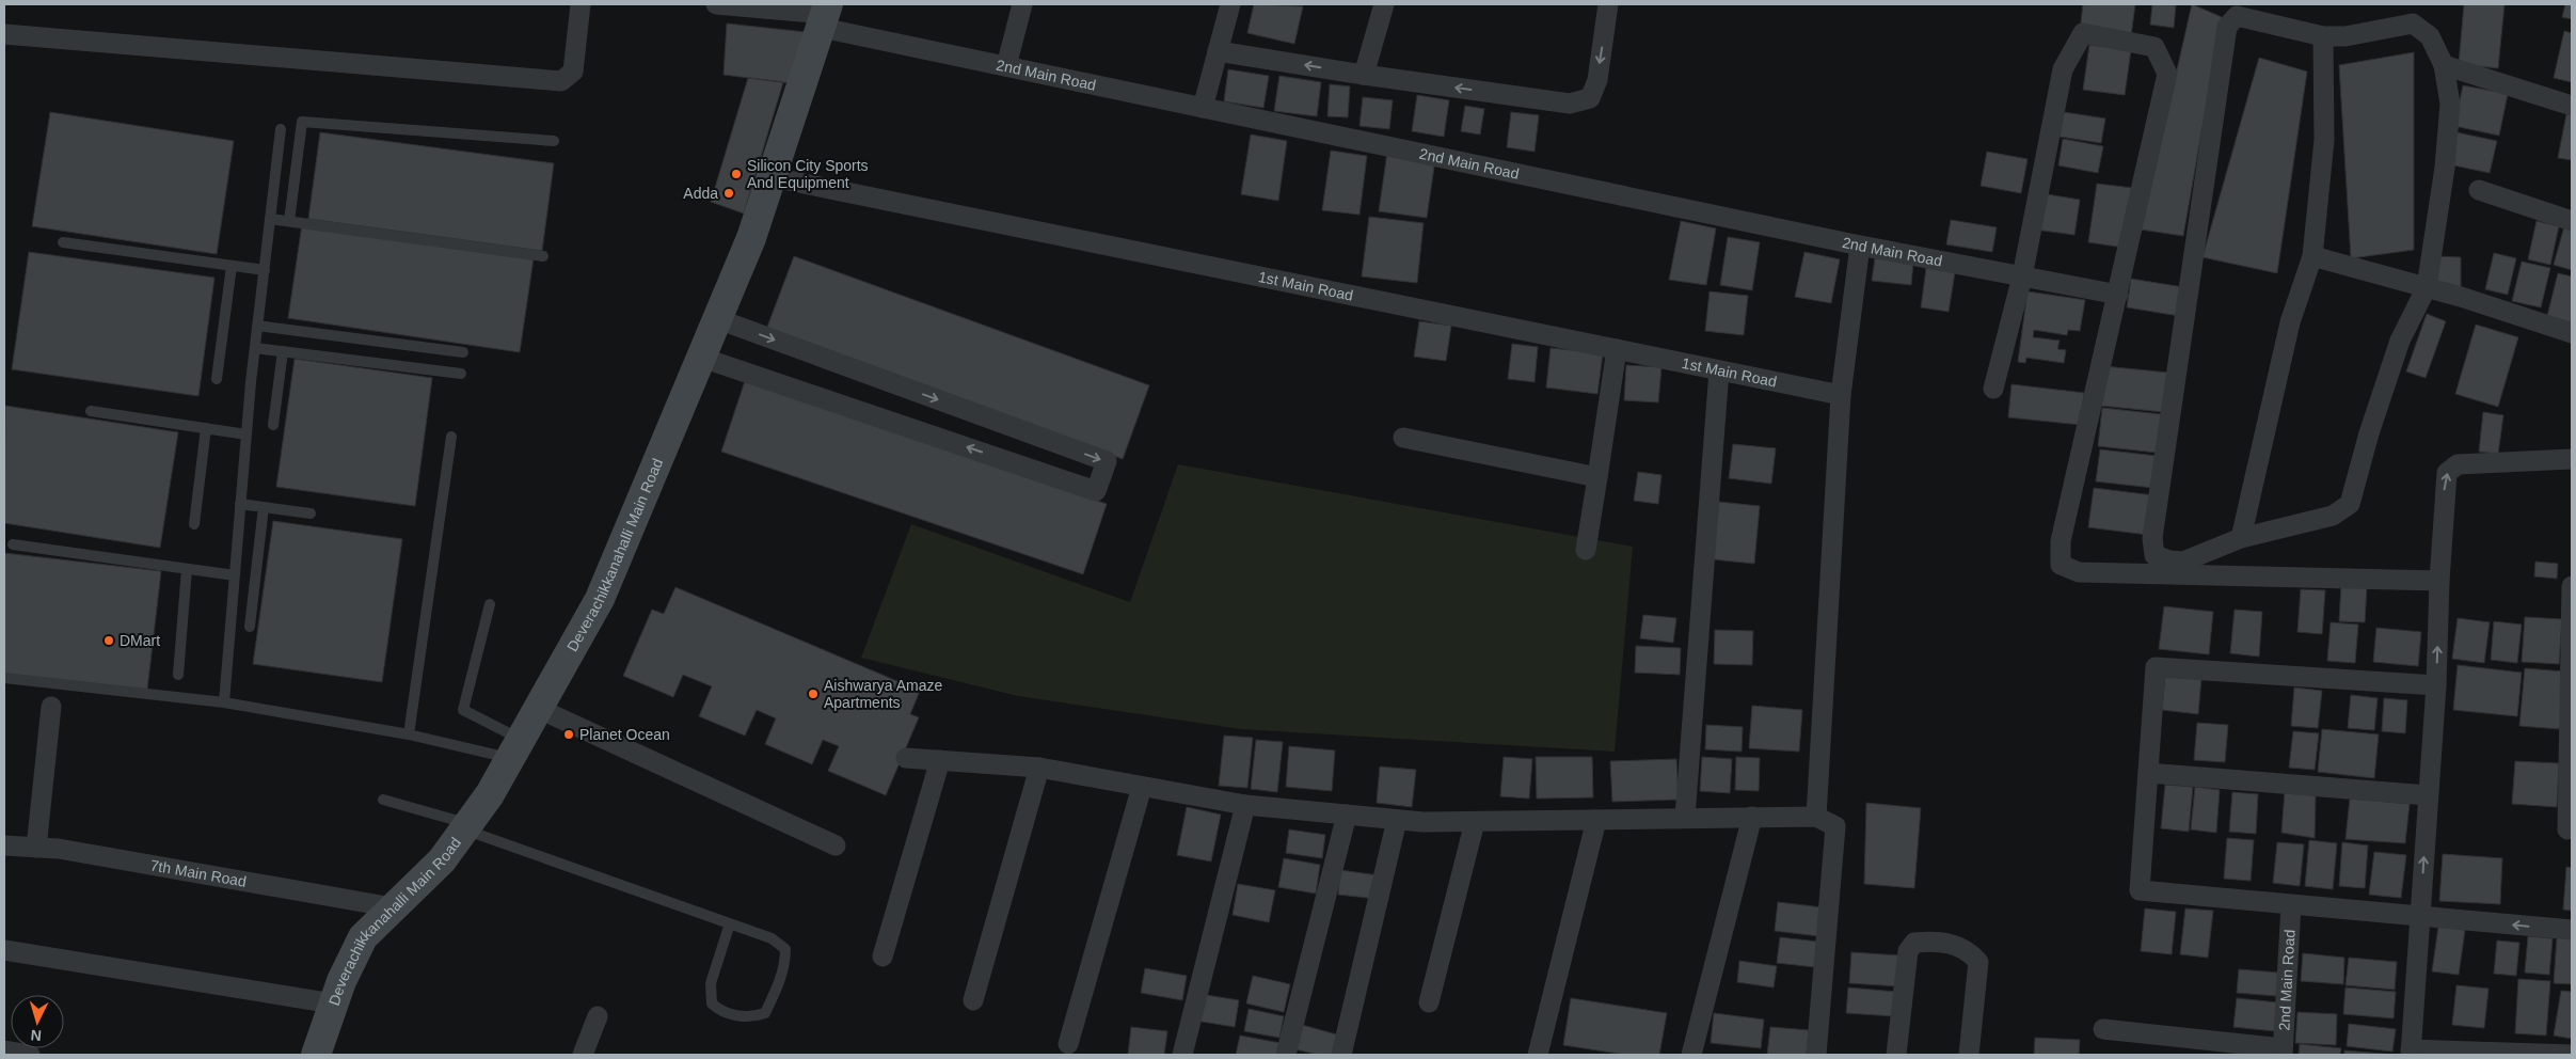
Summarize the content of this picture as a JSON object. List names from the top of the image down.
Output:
{
  "streets": {
    "street": [
      "2nd Main Road",
      "1st Main Road",
      "Deverachikkanahalli Main Road",
      "7th Main Road"
    ]
  },
  "crossings": [
    ["2nd Main Road", "Deverachikkanahalli Main Road"],
    ["1st Main Road", "Deverachikkanahalli Main Road"],
    ["Deverachikkanahalli Main Road", "7th Main Road"]
  ],
  "places": [
    "Silicon City Sports And Equipment",
    "Adda",
    "DMart",
    "Aishwarya Amaze Apartments",
    "Planet Ocean"
  ],
  "north": "bottom"
}
